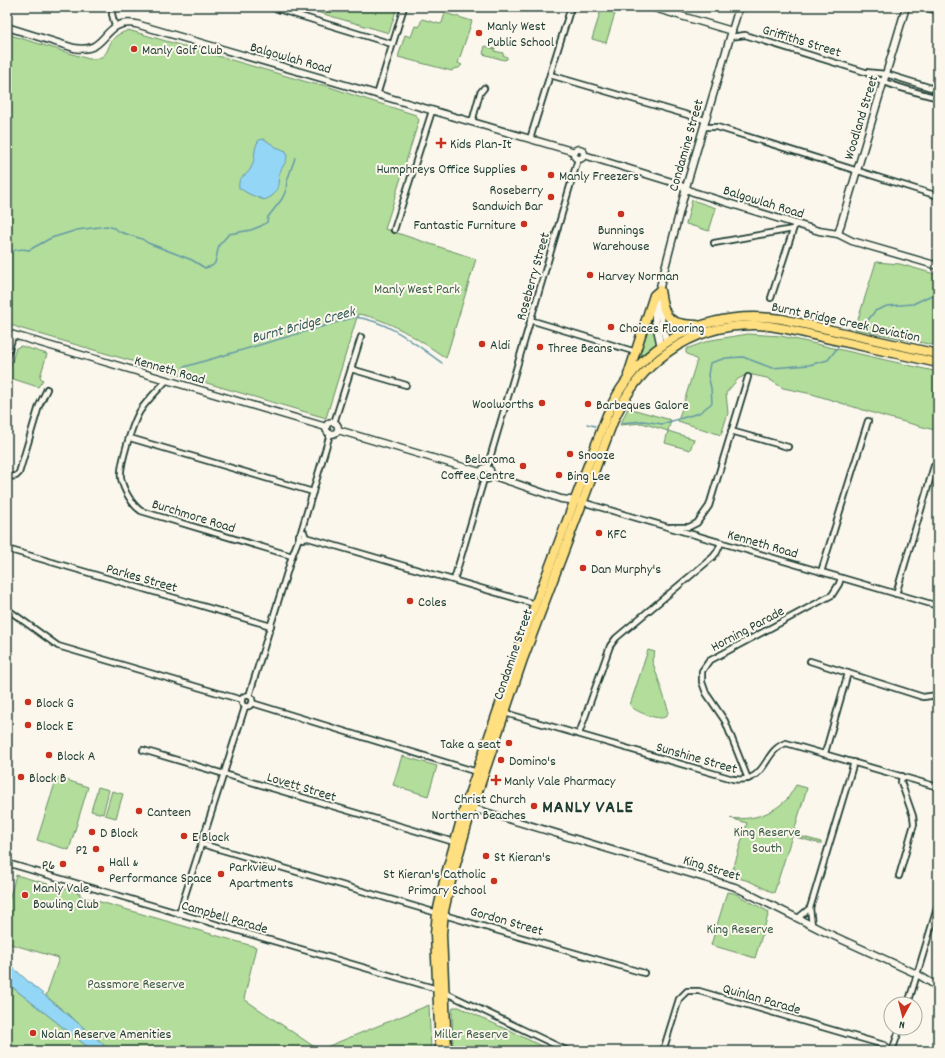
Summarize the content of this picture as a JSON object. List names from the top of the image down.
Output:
{
  "streets": {
    "highway": ["Condamine Street", "Burnt Bridge Creek Deviation"],
    "street": [
      "Griffiths Street",
      "Balgowlah Road",
      "Woodland Street",
      "Roseberry Street",
      "Kenneth Road",
      "Burchmore Road",
      "Parkes Street",
      "Horning Parade",
      "Sunshine Street",
      "Lovett Street",
      "King Street",
      "Campbell Parade",
      "Gordon Street",
      "Quinlan Parade"
    ]
  },
  "crossings": [
    ["Griffiths Street", "Woodland Street"],
    ["Griffiths Street", "Condamine Street"],
    ["Balgowlah Road", "Woodland Street"],
    ["Balgowlah Road", "Condamine Street"],
    ["Balgowlah Road", "Roseberry Street"],
    ["Condamine Street", "Burnt Bridge Creek Deviation"],
    ["Condamine Street", "Kenneth Road"],
    ["Condamine Street", "Sunshine Street"],
    ["Condamine Street", "Lovett Street"],
    ["Condamine Street", "King Street"],
    ["Condamine Street", "Campbell Parade"],
    ["Condamine Street", "Gordon Street"],
    ["Roseberry Street", "Kenneth Road"],
    ["Kenneth Road", "Burchmore Road"],
    ["Kenneth Road", "Horning Parade"],
    ["Horning Parade", "Sunshine Street"]
  ],
  "districts": ["MANLY VALE"],
  "water": ["Burnt Bridge Creek"],
  "parks": [
    "Manly West Park",
    "King Reserve South",
    "King Reserve",
    "Passmore Reserve",
    "Miller Reserve"
  ],
  "places": {
    "other": [
      "Manly West Public School",
      "Manly Golf Club",
      "Humphreys Office Supplies",
      "Manly Freezers",
      "Roseberry Sandwich Bar",
      "Bunnings Warehouse",
      "Fantastic Furniture",
      "Harvey Norman",
      "Choices Flooring",
      "Aldi",
      "Three Beans",
      "Woolworths",
      "Barbeques Galore",
      "Snooze",
      "Belaroma Coffee Centre",
      "Bing Lee",
      "KFC",
      "Dan Murphy's",
      "Coles",
      "Block G",
      "Block E",
      "Take a seat",
      "Block A",
      "Domino's",
      "Block B",
      "Christ Church Northern Beaches",
      "Canteen",
      "D Block",
      "E Block",
      "P2",
      "St Kieran's",
      "P6",
      "Hall & Performance Space",
      "Parkview Apartments",
      "St Kieran's Catholic Primary School",
      "Manly Vale Bowling Club",
      "Nolan Reserve Amenities"
    ],
    "health": ["Kids Plan-It", "Manly Vale Pharmacy"]
  },
  "north": "bottom"
}
